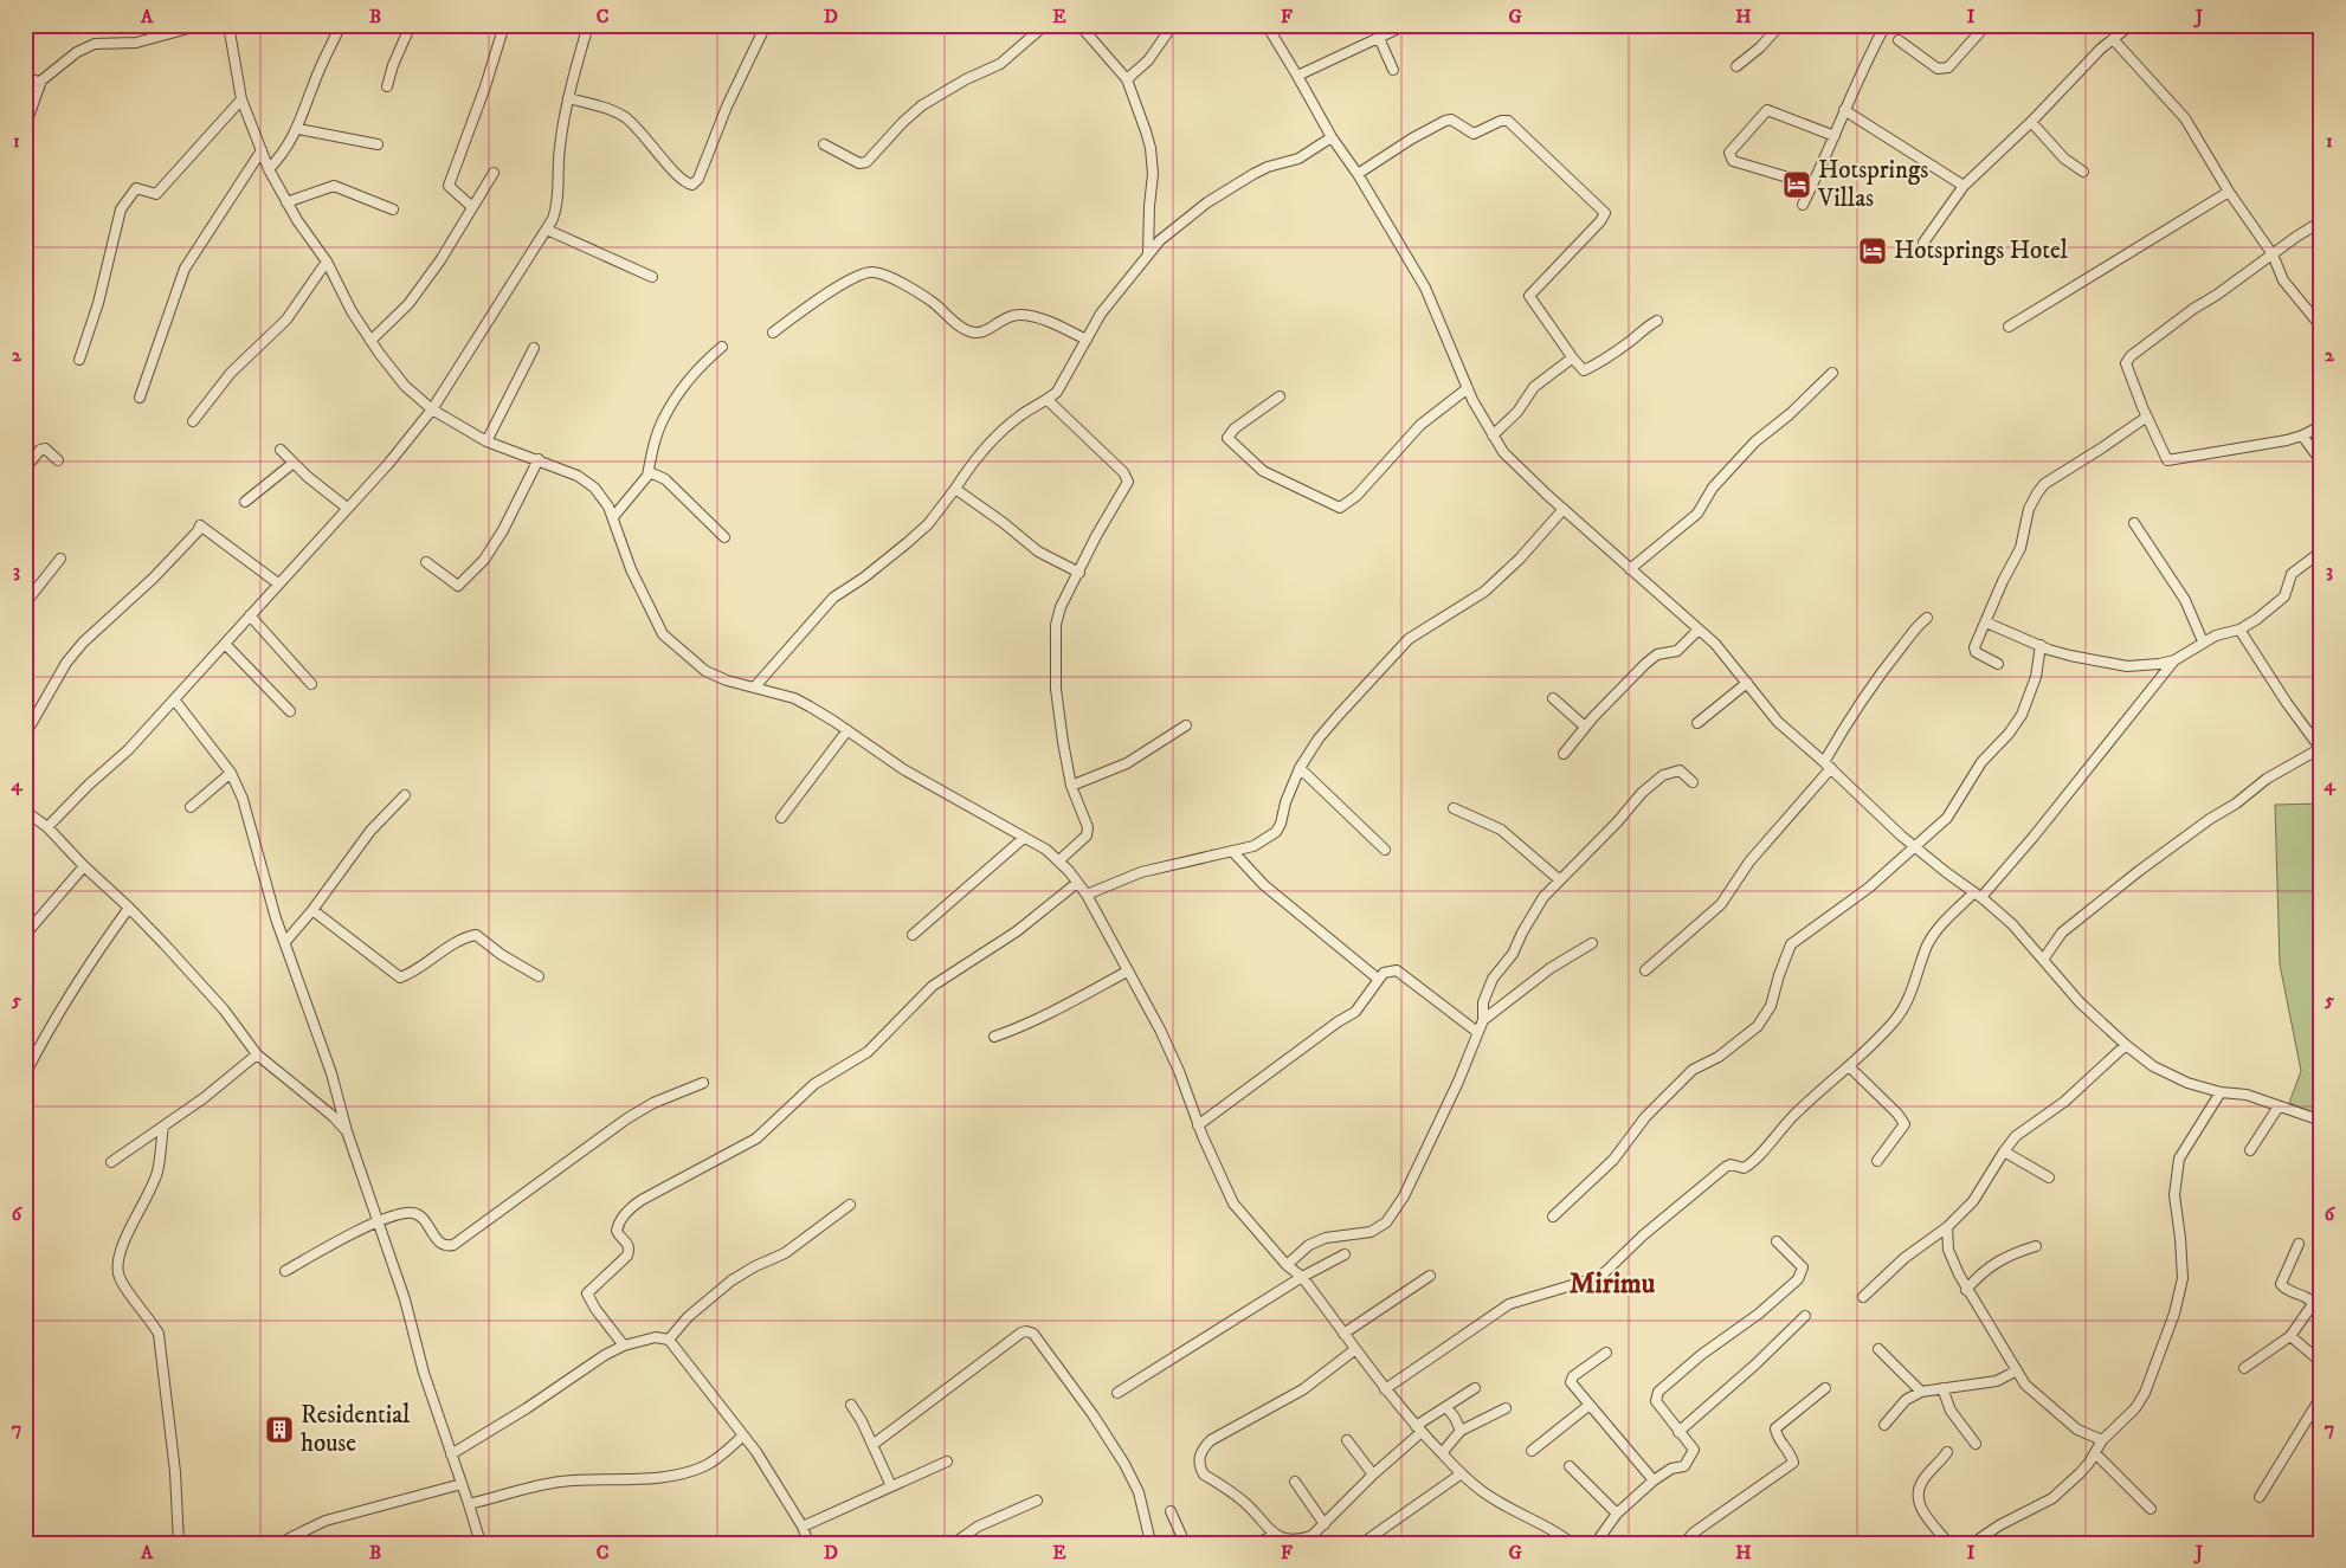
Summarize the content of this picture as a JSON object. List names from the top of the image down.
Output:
{
  "districts": ["Mirimu"],
  "places": {
    "hotel": ["Hotsprings Villas", "Hotsprings Hotel"],
    "building": ["Residential house"]
  },
  "grid": {
    "columns": [
      "A",
      "B",
      "C",
      "D",
      "E",
      "F",
      "G",
      "H",
      "I",
      "J"
    ],
    "rows": [
      "1",
      "2",
      "3",
      "4",
      "5",
      "6",
      "7"
    ]
  }
}
